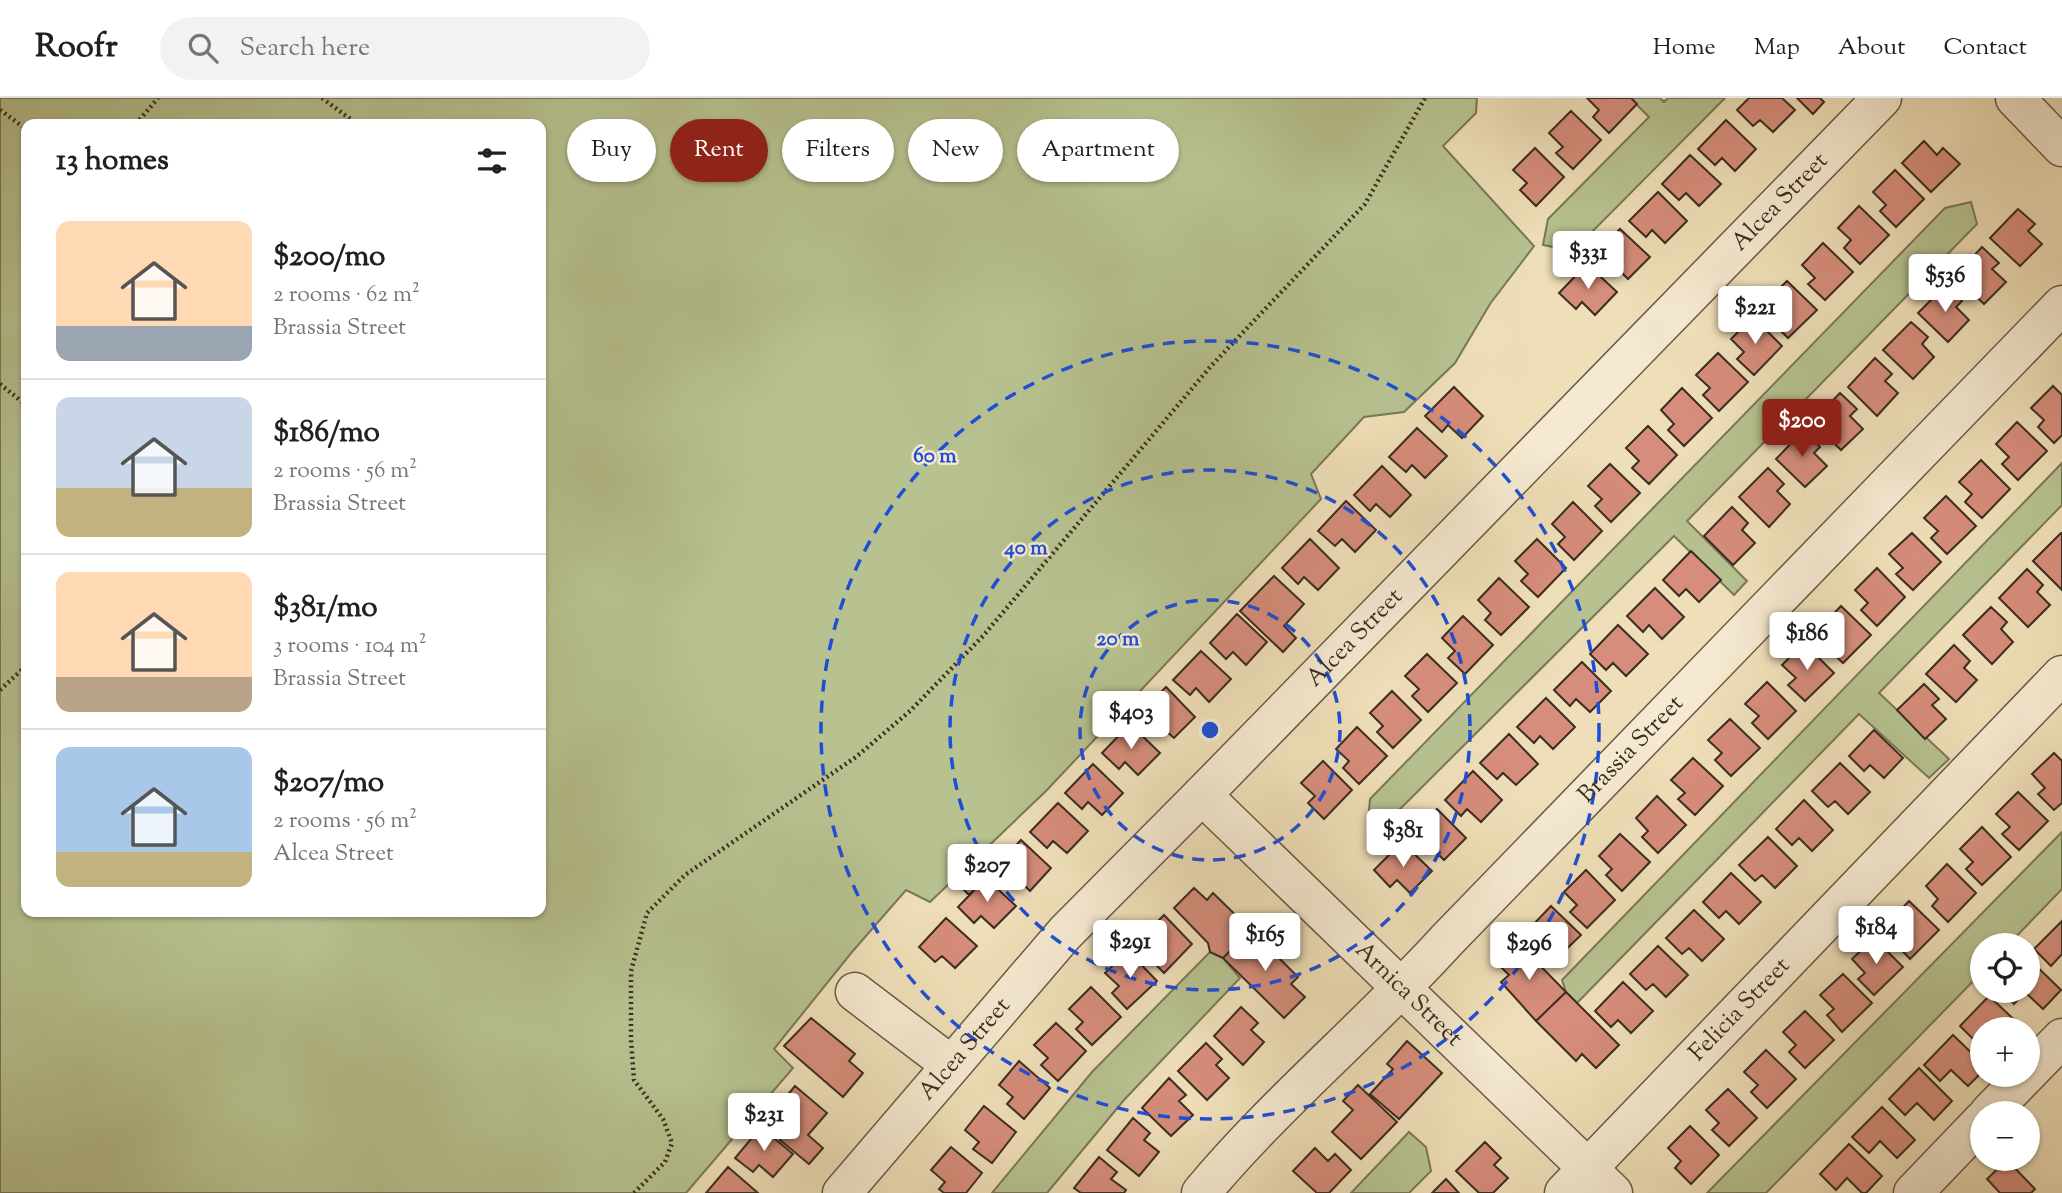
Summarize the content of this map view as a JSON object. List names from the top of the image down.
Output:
{
  "streets": {
    "street": [
      "Alcea Street",
      "Brassia Street",
      "Arnica Street",
      "Felicia Street"
    ]
  },
  "crossings": [
    ["Alcea Street", "Arnica Street"],
    ["Brassia Street", "Arnica Street"],
    ["Arnica Street", "Felicia Street"]
  ],
  "page": {
    "header": "Roofr",
    "search": "Search here",
    "nav": [
      "Home",
      "Map",
      "About",
      "Contact"
    ],
    "chip": [
      "Buy",
      "Rent",
      "Filters",
      "New",
      "Apartment"
    ],
    "heading": "13 homes",
    "list": [
      {
        "name": "$200/mo",
        "note": "2 rooms · 62 m² · Brassia Street"
      },
      {
        "name": "$186/mo",
        "note": "2 rooms · 56 m² · Brassia Street"
      },
      {
        "name": "$381/mo",
        "note": "3 rooms · 104 m² · Brassia Street"
      },
      {
        "name": "$207/mo",
        "note": "2 rooms · 56 m² · Alcea Street"
      }
    ],
    "price": [
      "$331",
      "$536",
      "$221",
      "$200",
      "$186",
      "$403",
      "$381",
      "$207",
      "$184",
      "$165",
      "$291",
      "$296",
      "$231"
    ],
    "map_buttons": ["+", "−"]
  },
  "rings": ["60 m", "40 m", "20 m"]
}
